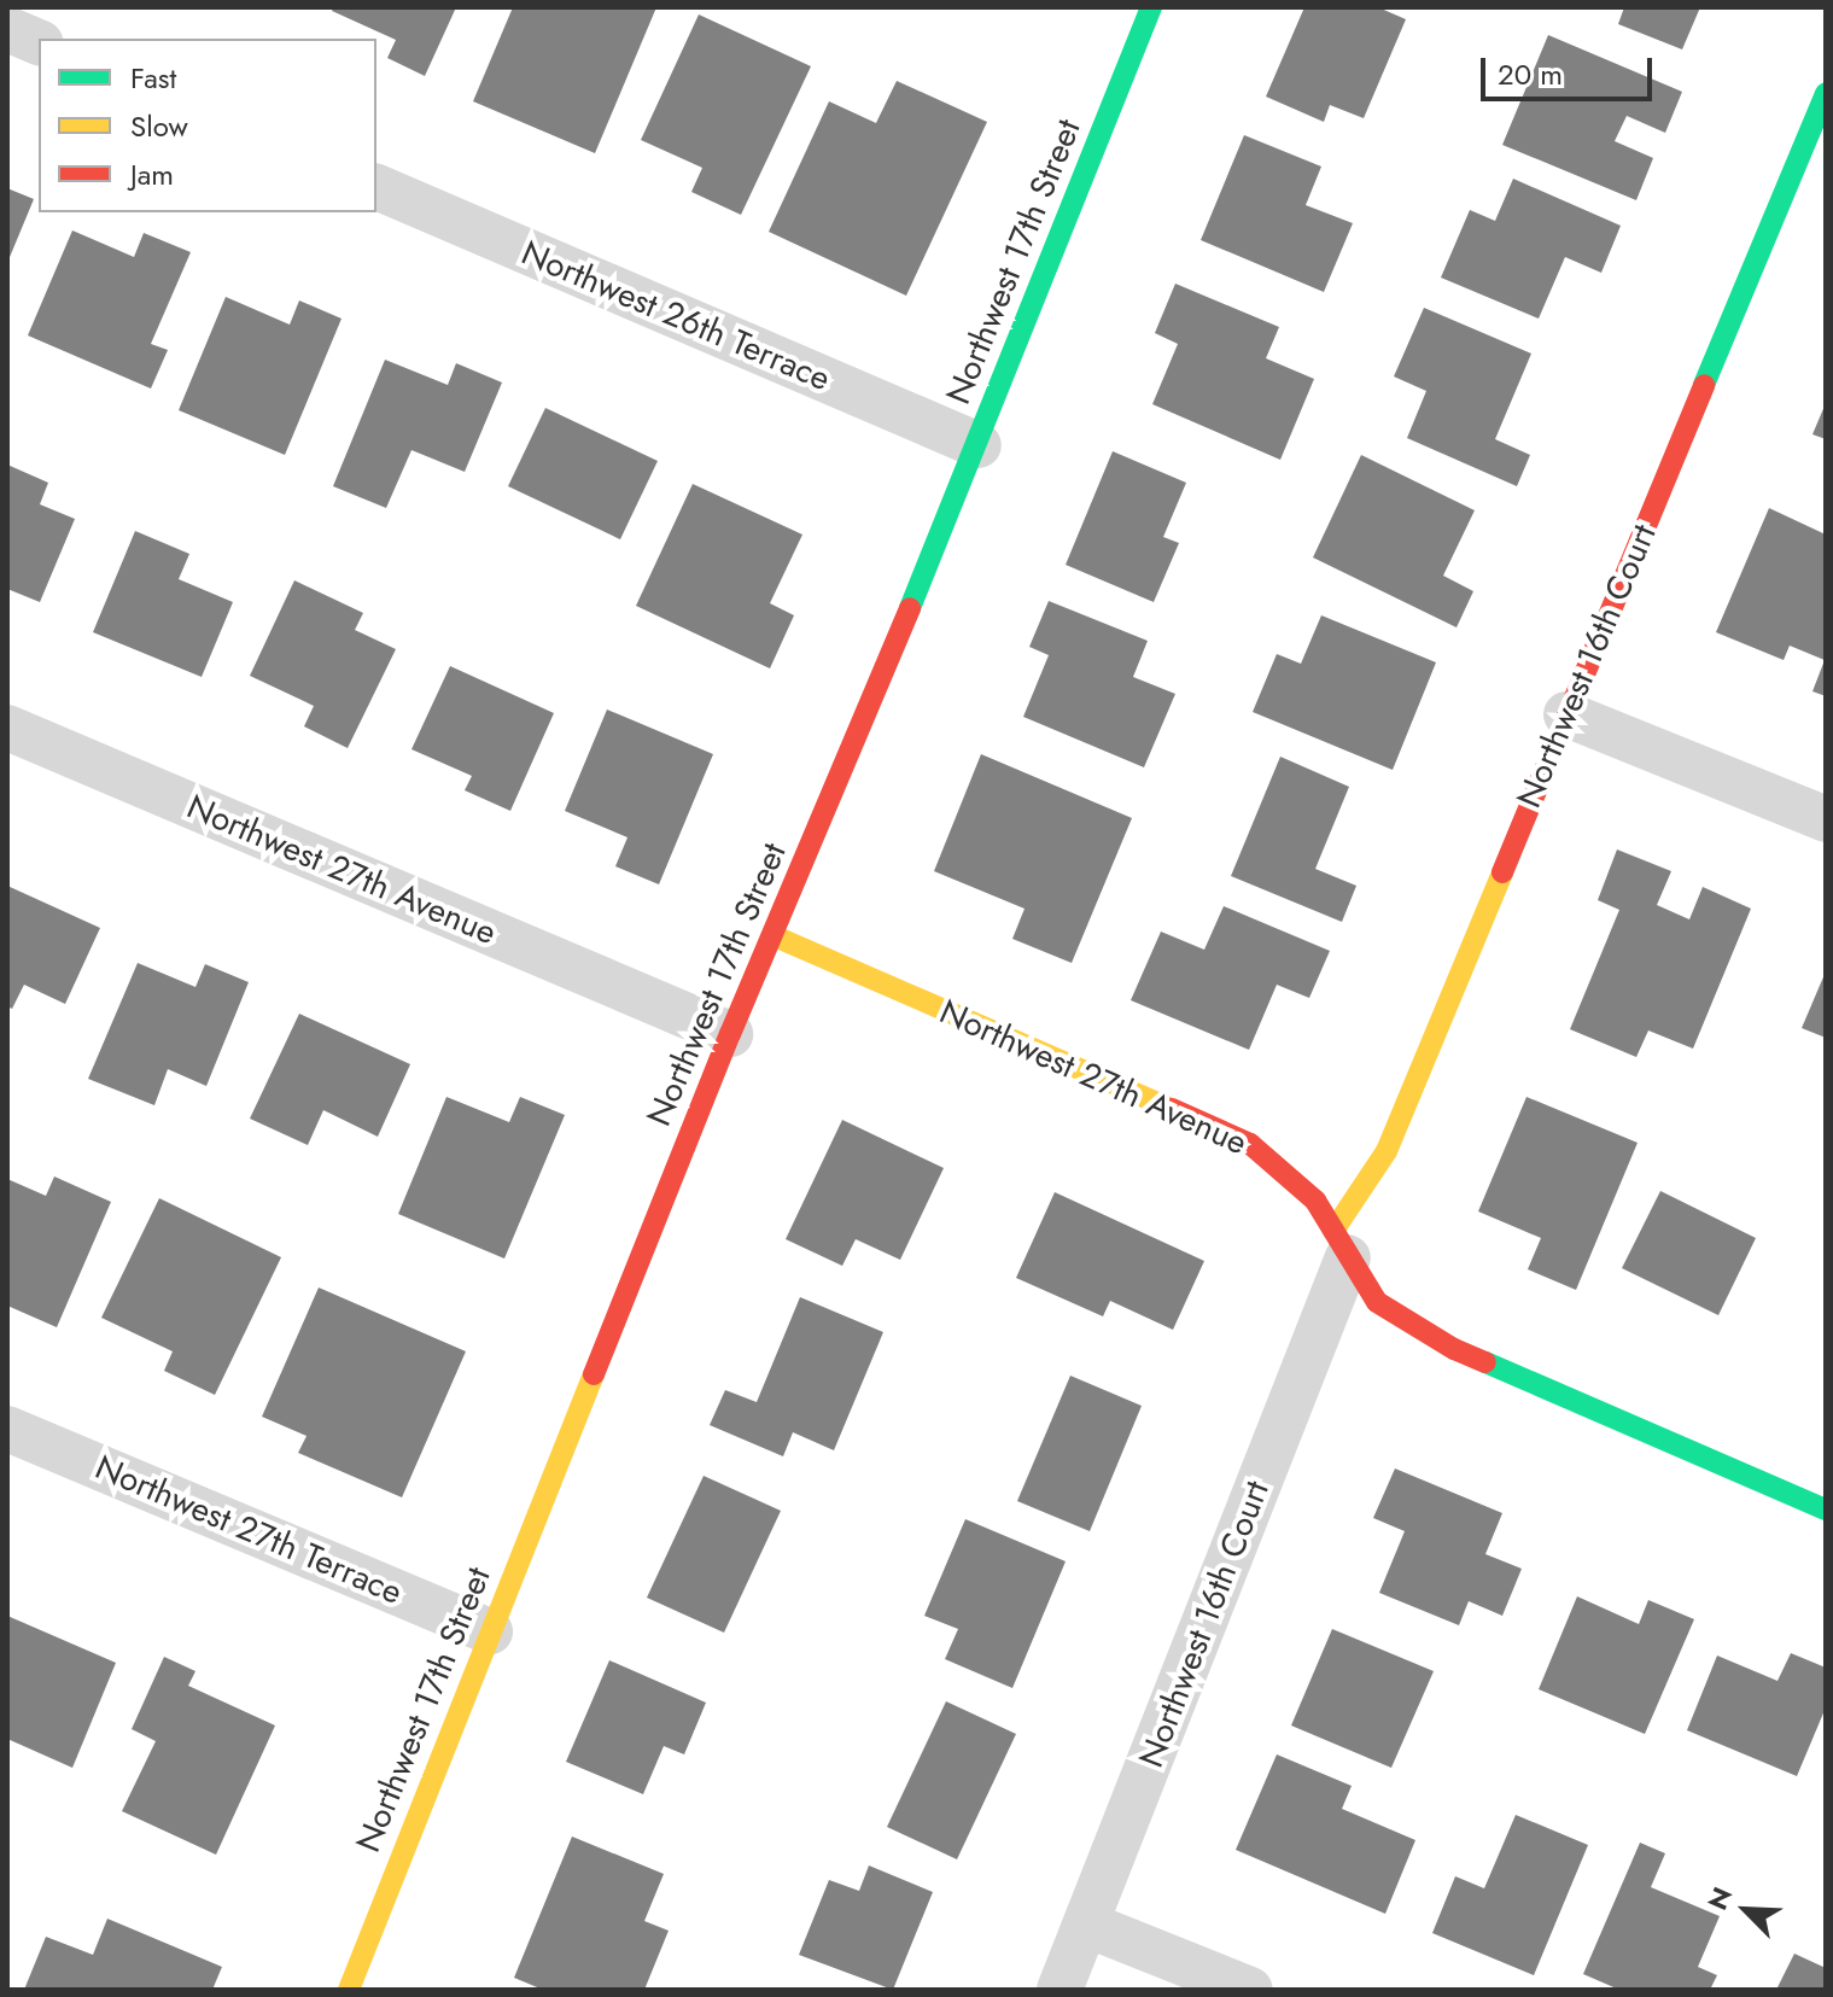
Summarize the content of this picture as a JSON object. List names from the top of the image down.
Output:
{
  "streets": {
    "street": [
      "Northwest 17th Street",
      "Northwest 26th Terrace",
      "Northwest 16th Court",
      "Northwest 27th Avenue",
      "Northwest 27th Terrace"
    ]
  },
  "crossings": [
    ["Northwest 17th Street", "Northwest 26th Terrace"],
    ["Northwest 17th Street", "Northwest 27th Avenue"],
    ["Northwest 17th Street", "Northwest 27th Terrace"],
    ["Northwest 16th Court", "Northwest 27th Avenue"]
  ],
  "legend": ["Fast", "Slow", "Jam"],
  "scale_bar": "20 m",
  "north": "top left"
}
